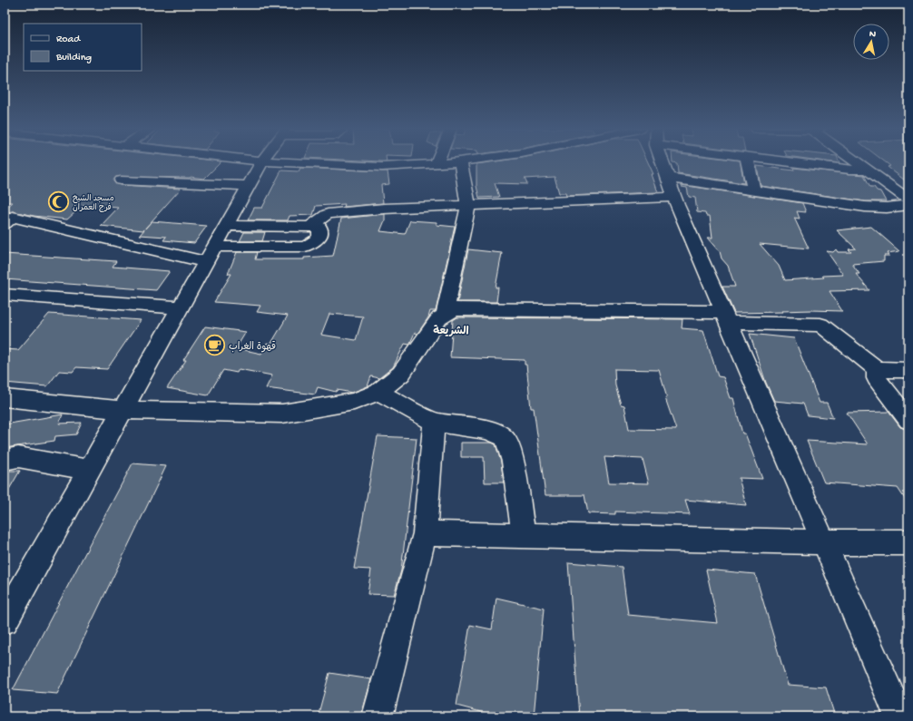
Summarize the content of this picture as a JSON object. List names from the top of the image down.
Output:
{
  "districts": ["الشريعة"],
  "places": {
    "mosque": ["مسجد الشيخ فرج العمران"],
    "cafe": ["قهوة الغراب"]
  },
  "legend": ["Road", "Building"],
  "north": "top"
}
